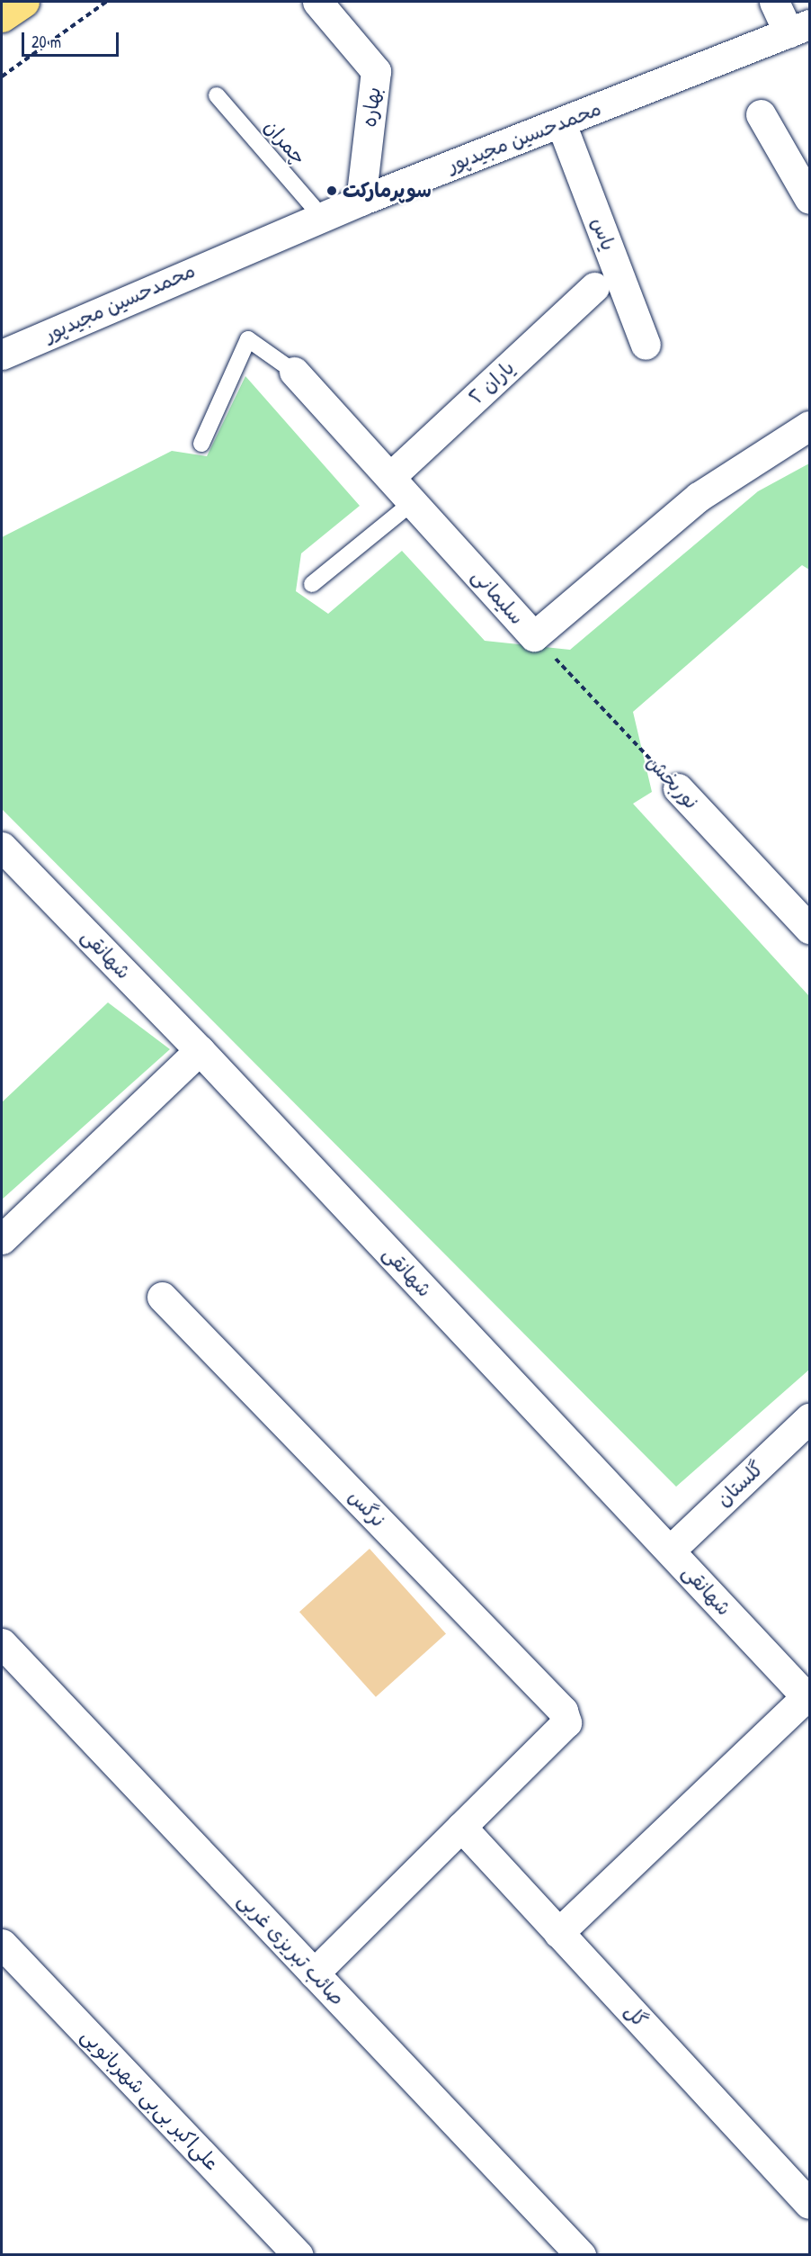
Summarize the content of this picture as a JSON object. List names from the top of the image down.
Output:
{
  "streets": {
    "street": [
      "بهاره",
      "محمدحسین مجیدپور",
      "یاس",
      "یاران ٢",
      "سلیمانی",
      "نوربخش",
      "شهانقی",
      "گلستان",
      "نرگس",
      "صائب تبریزی غربی",
      "گل",
      "علی‌اکبر بی‌بی شهربانویی"
    ],
    "lane": ["چمران"]
  },
  "crossings": [
    ["بهاره", "محمدحسین مجیدپور"],
    ["محمدحسین مجیدپور", "چمران"],
    ["محمدحسین مجیدپور", "یاس"],
    ["یاران ٢", "سلیمانی"],
    ["سلیمانی", "نوربخش"],
    ["شهانقی", "گلستان"],
    ["نرگس", "گل"]
  ],
  "places": ["سوپرمارکت"],
  "scale_bar": "20 m"
}
